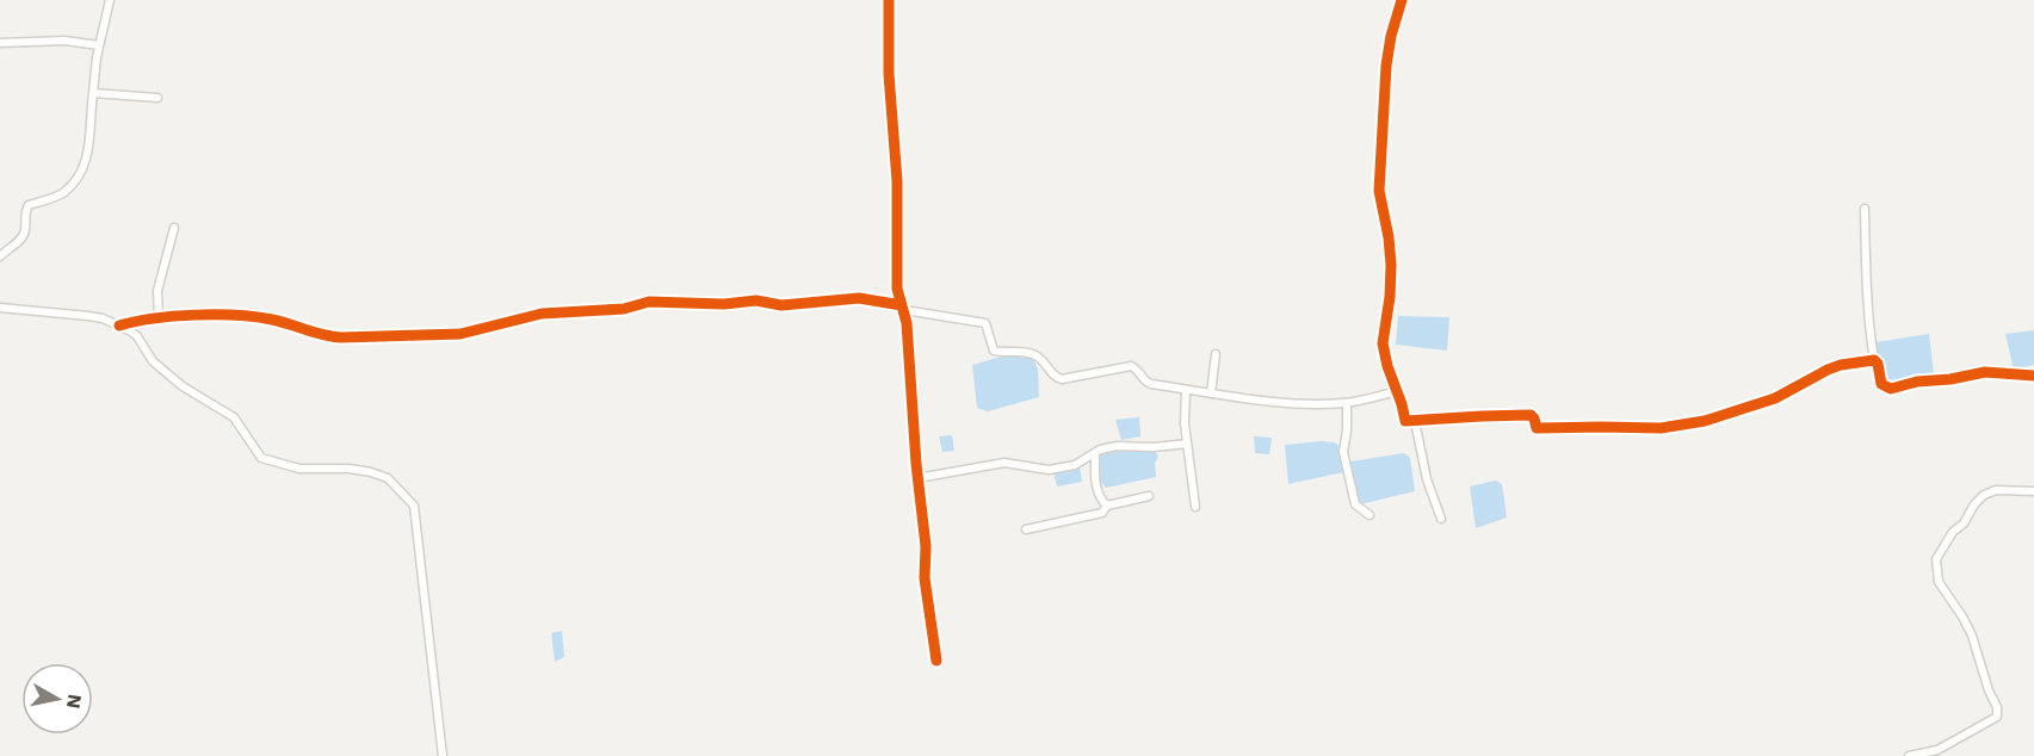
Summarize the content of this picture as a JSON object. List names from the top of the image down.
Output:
{
  "north": "right"
}
